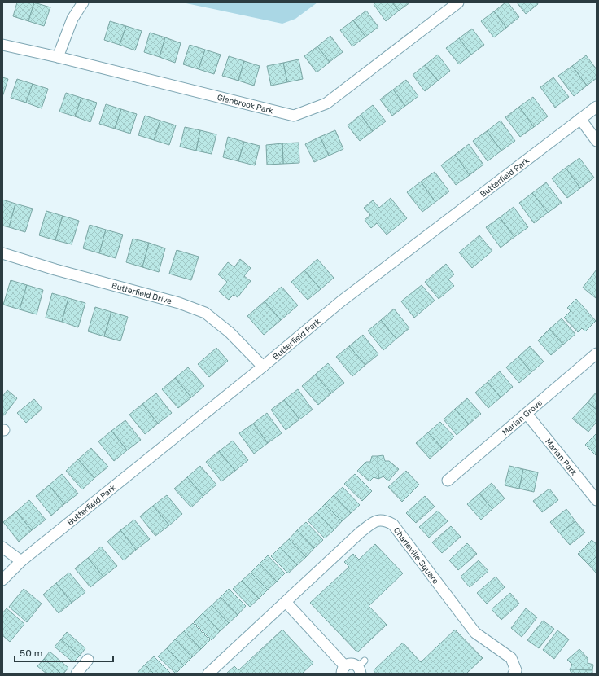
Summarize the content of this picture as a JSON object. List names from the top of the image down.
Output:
{
  "streets": {
    "street": [
      "Glenbrook Park",
      "Butterfield Park",
      "Butterfield Drive",
      "Marian Grove",
      "Marian Park",
      "Charleville Square"
    ]
  },
  "crossings": [
    ["Butterfield Park", "Butterfield Drive"],
    ["Marian Grove", "Marian Park"]
  ],
  "scale_bar": "50 m"
}
